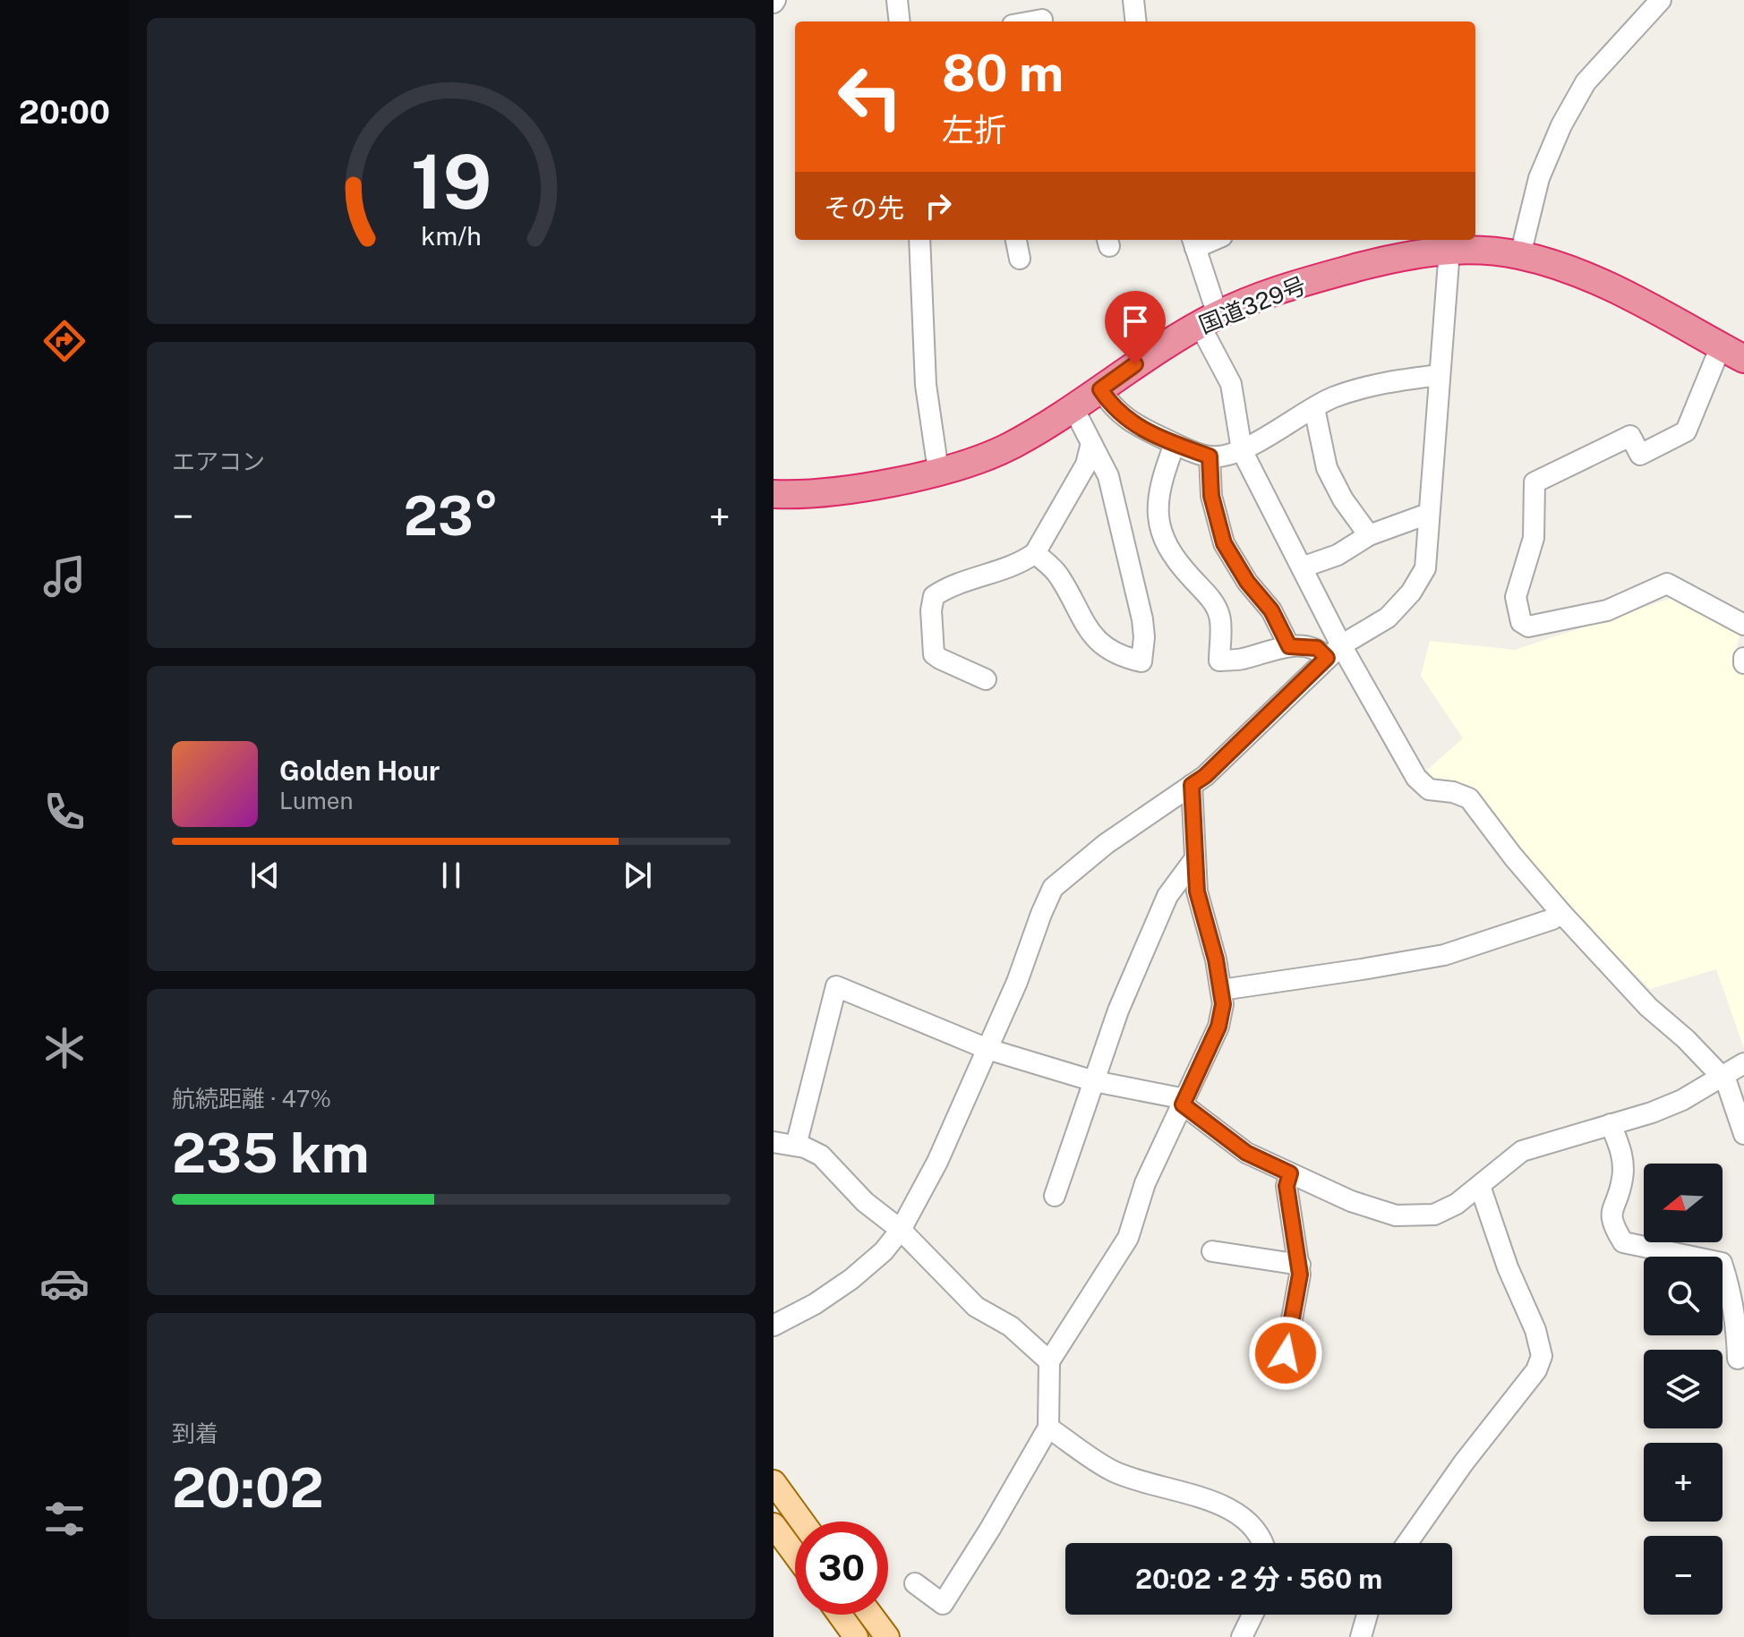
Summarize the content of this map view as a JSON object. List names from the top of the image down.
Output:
{
  "streets": {
    "highway": ["国道329号"]
  },
  "north": "left",
  "page": {
    "tabs": "20:00",
    "turn": ["80 m", "左折"],
    "then": "その先",
    "tile": [
      "エアコン",
      ["航続距離 · 47%", "235 km"],
      ["到着", "20:02"]
    ],
    "heat": ["−", "23°", "+"],
    "song": ["Golden Hour", "Lumen"],
    "map_buttons": ["+", "−"],
    "limit": "30",
    "trip": "20:02 · 2 分 · 560 m",
    "gauge": ["19", "km/h"]
  }
}
